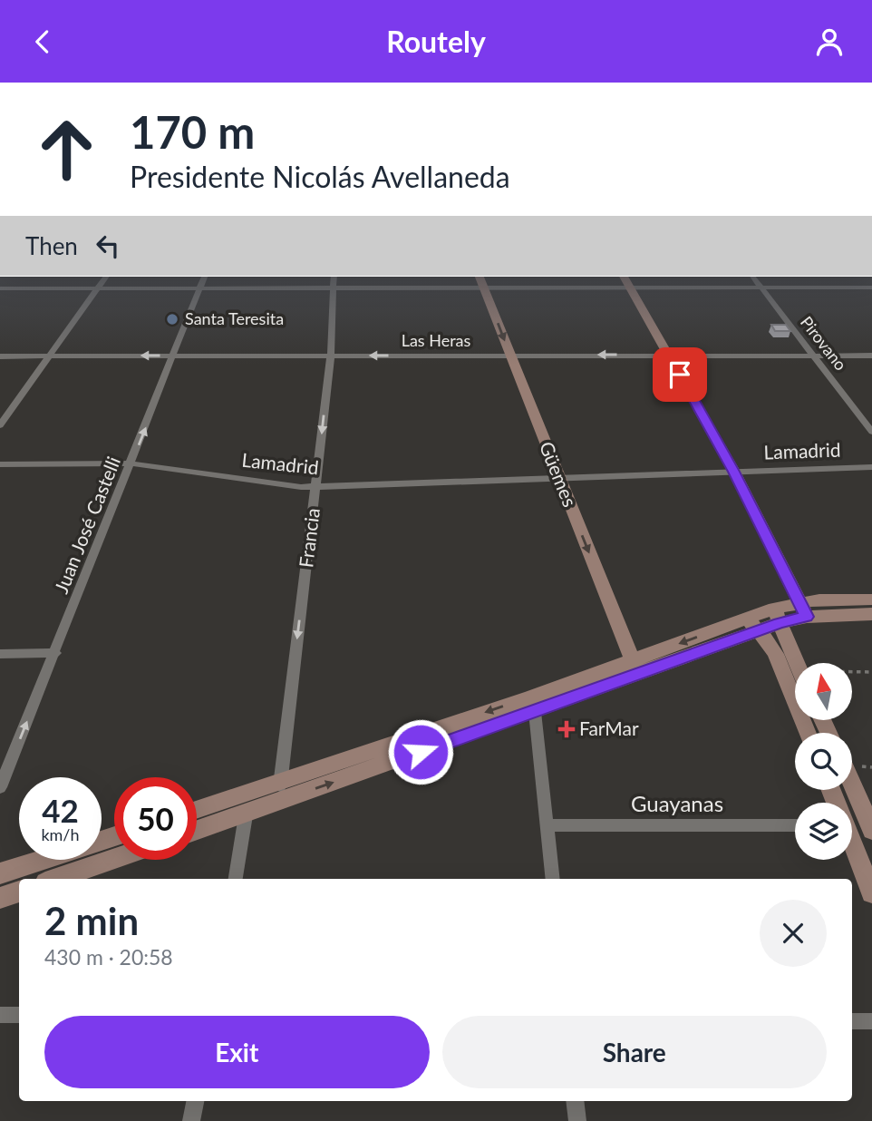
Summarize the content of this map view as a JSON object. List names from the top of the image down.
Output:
{
  "streets": {
    "main road": ["Güemes"],
    "street": [
      "Las Heras",
      "Pirovano",
      "Lamadrid",
      "Juan José Castelli",
      "Francia",
      "Guayanas"
    ]
  },
  "crossings": [
    ["Las Heras", "Pirovano"],
    ["Las Heras", "Güemes"],
    ["Las Heras", "Juan José Castelli"],
    ["Las Heras", "Francia"],
    ["Lamadrid", "Güemes"],
    ["Lamadrid", "Juan José Castelli"],
    ["Lamadrid", "Francia"]
  ],
  "one_way": ["Güemes", "Juan José Castelli", "Francia"],
  "places": {
    "other": ["Santa Teresita"],
    "health": ["FarMar"]
  },
  "north": "top",
  "page": {
    "header": "Routely",
    "turn": ["170 m", "Presidente Nicolás Avellaneda"],
    "then": "Then",
    "speed": "42 km/h",
    "limit": "50",
    "heading": ["2 min", "430 m · 20:58"],
    "buttons": ["Exit", "Share"]
  }
}
